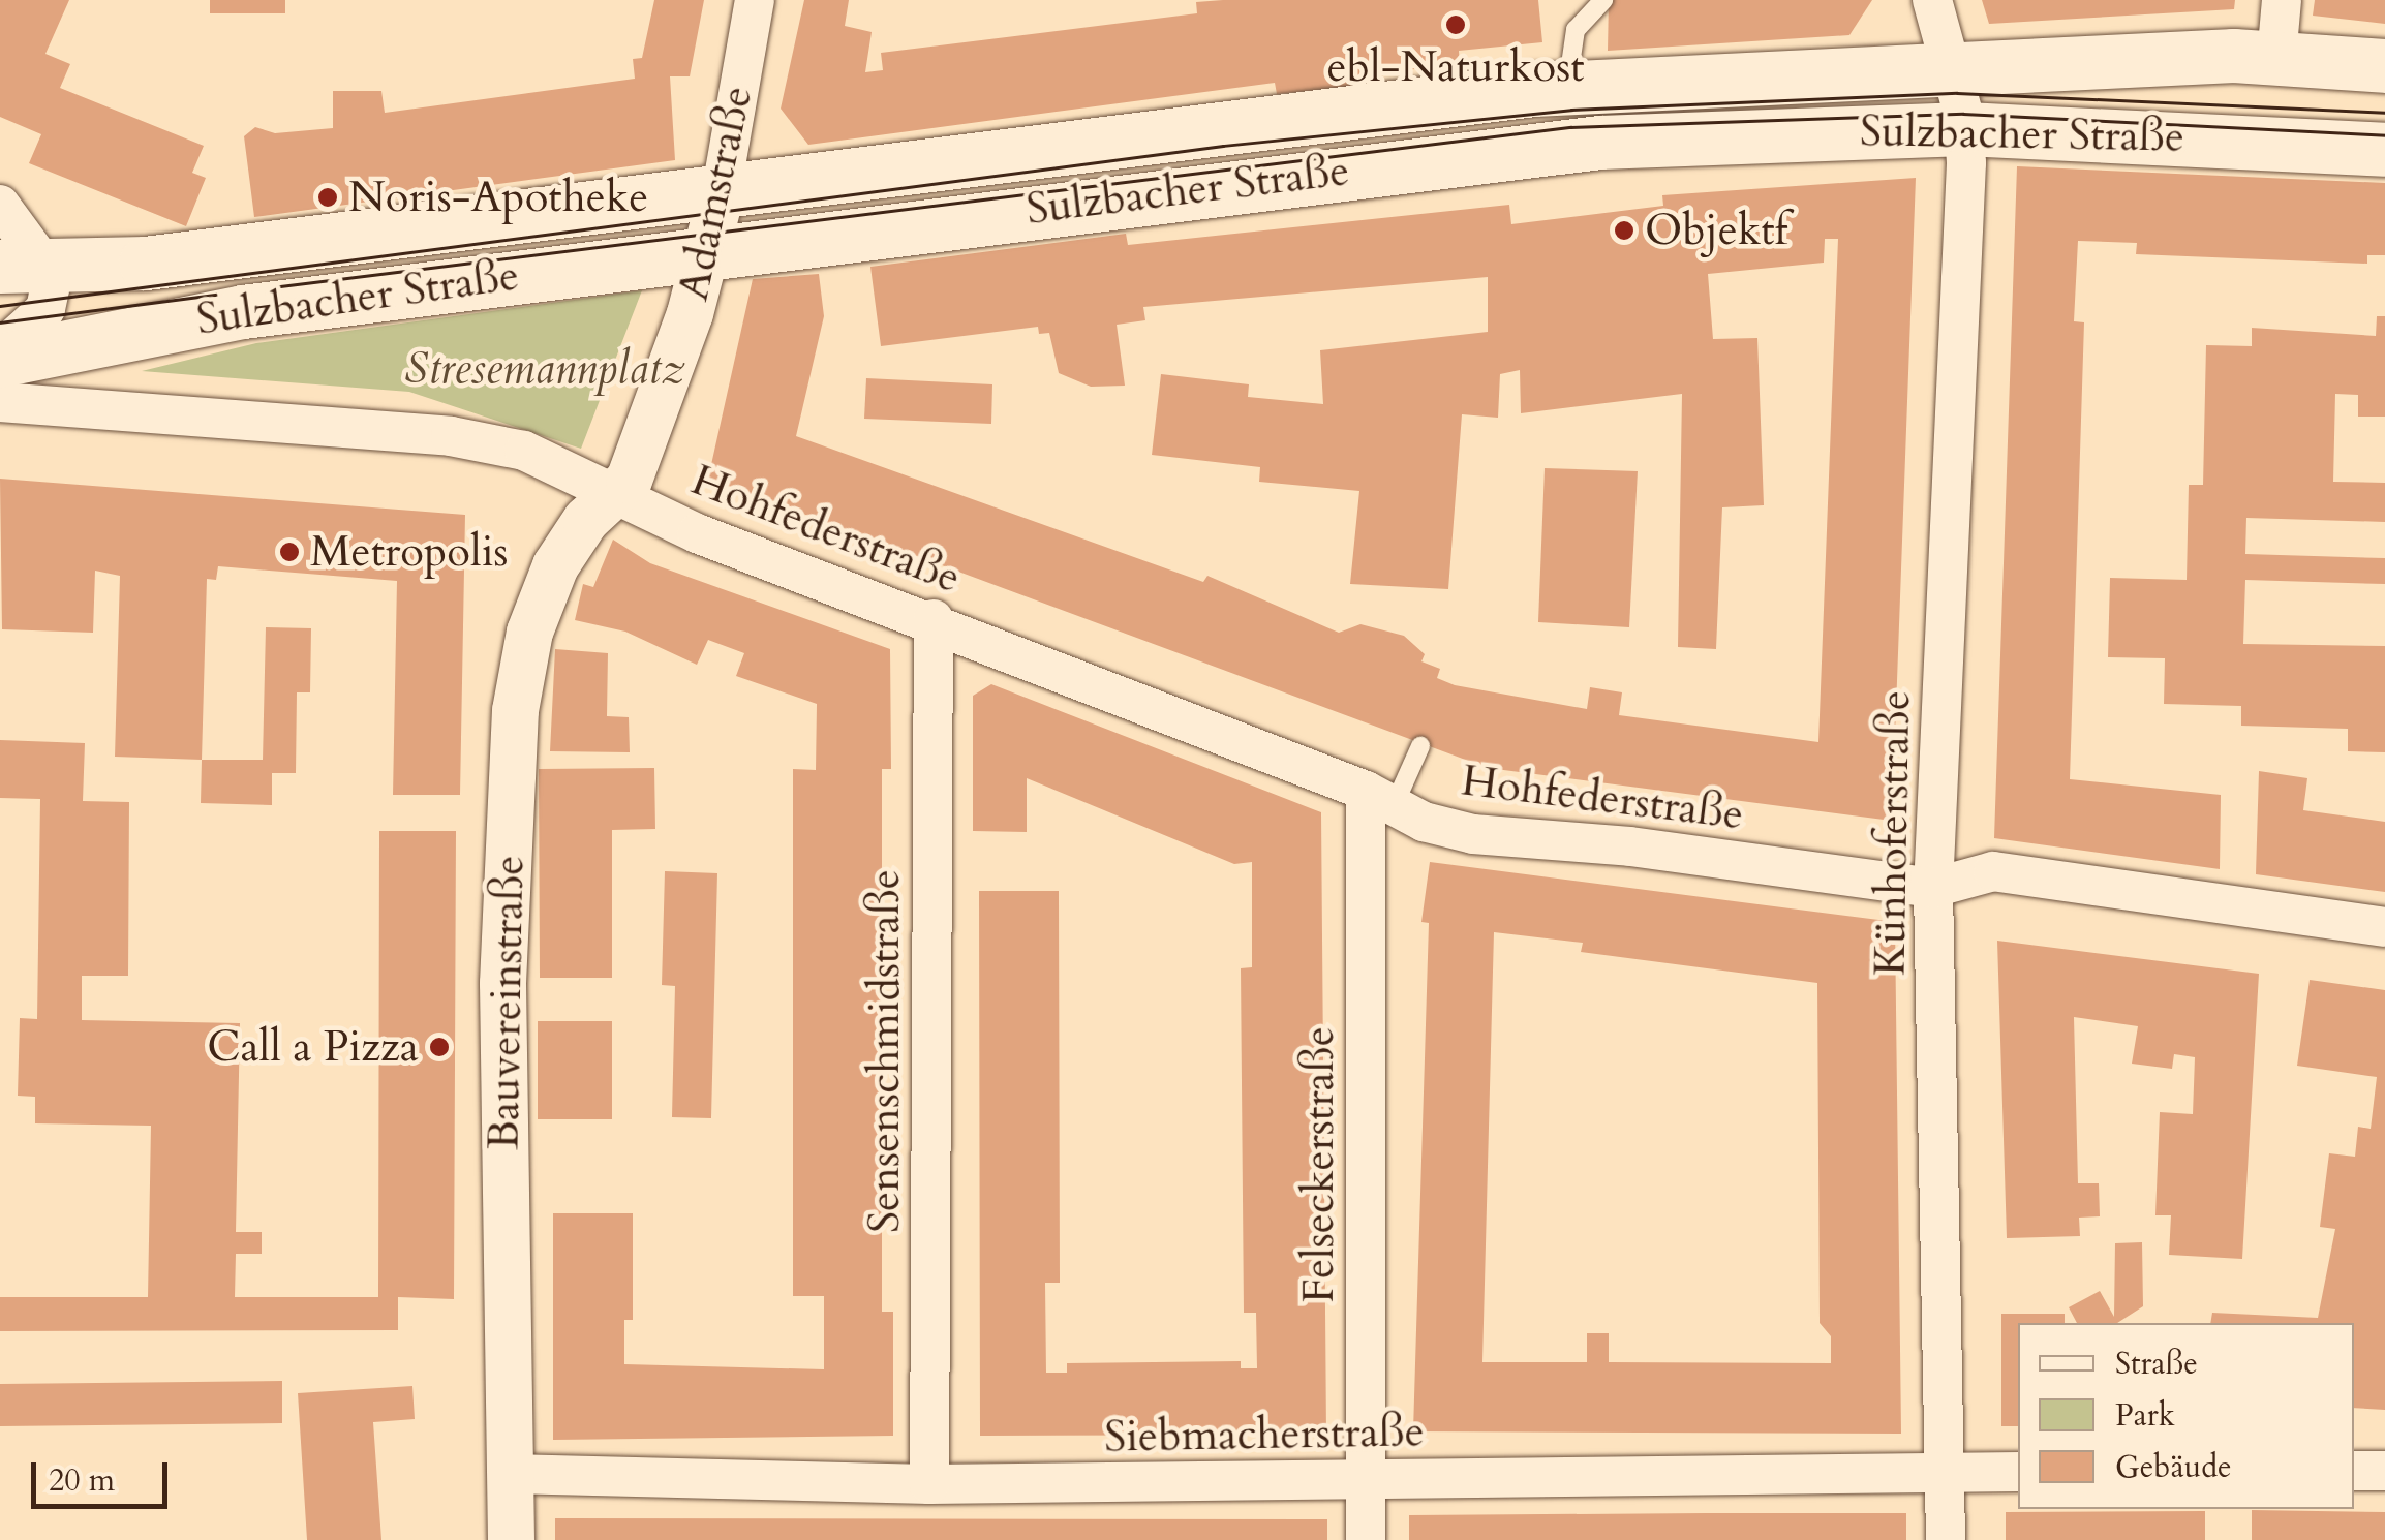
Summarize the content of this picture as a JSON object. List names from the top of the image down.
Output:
{
  "streets": {
    "main road": ["Sulzbacher Straße"],
    "street": [
      "Adamstraße",
      "Hohfederstraße",
      "Künhoferstraße",
      "Bauvereinstraße",
      "Sensenschmidstraße",
      "Felseckerstraße",
      "Siebmacherstraße"
    ]
  },
  "crossings": [
    ["Sulzbacher Straße", "Adamstraße"],
    ["Sulzbacher Straße", "Künhoferstraße"],
    ["Adamstraße", "Hohfederstraße"],
    ["Adamstraße", "Bauvereinstraße"],
    ["Hohfederstraße", "Künhoferstraße"],
    ["Hohfederstraße", "Bauvereinstraße"],
    ["Hohfederstraße", "Sensenschmidstraße"],
    ["Hohfederstraße", "Felseckerstraße"],
    ["Künhoferstraße", "Siebmacherstraße"],
    ["Bauvereinstraße", "Siebmacherstraße"],
    ["Sensenschmidstraße", "Siebmacherstraße"],
    ["Felseckerstraße", "Siebmacherstraße"]
  ],
  "parks": ["Stresemannplatz"],
  "places": [
    "ebl-Naturkost",
    "Noris-Apotheke",
    "Objektf",
    "Metropolis",
    "Call a Pizza"
  ],
  "legend": ["Straße", "Park", "Gebäude"],
  "scale_bar": "20 m"
}
